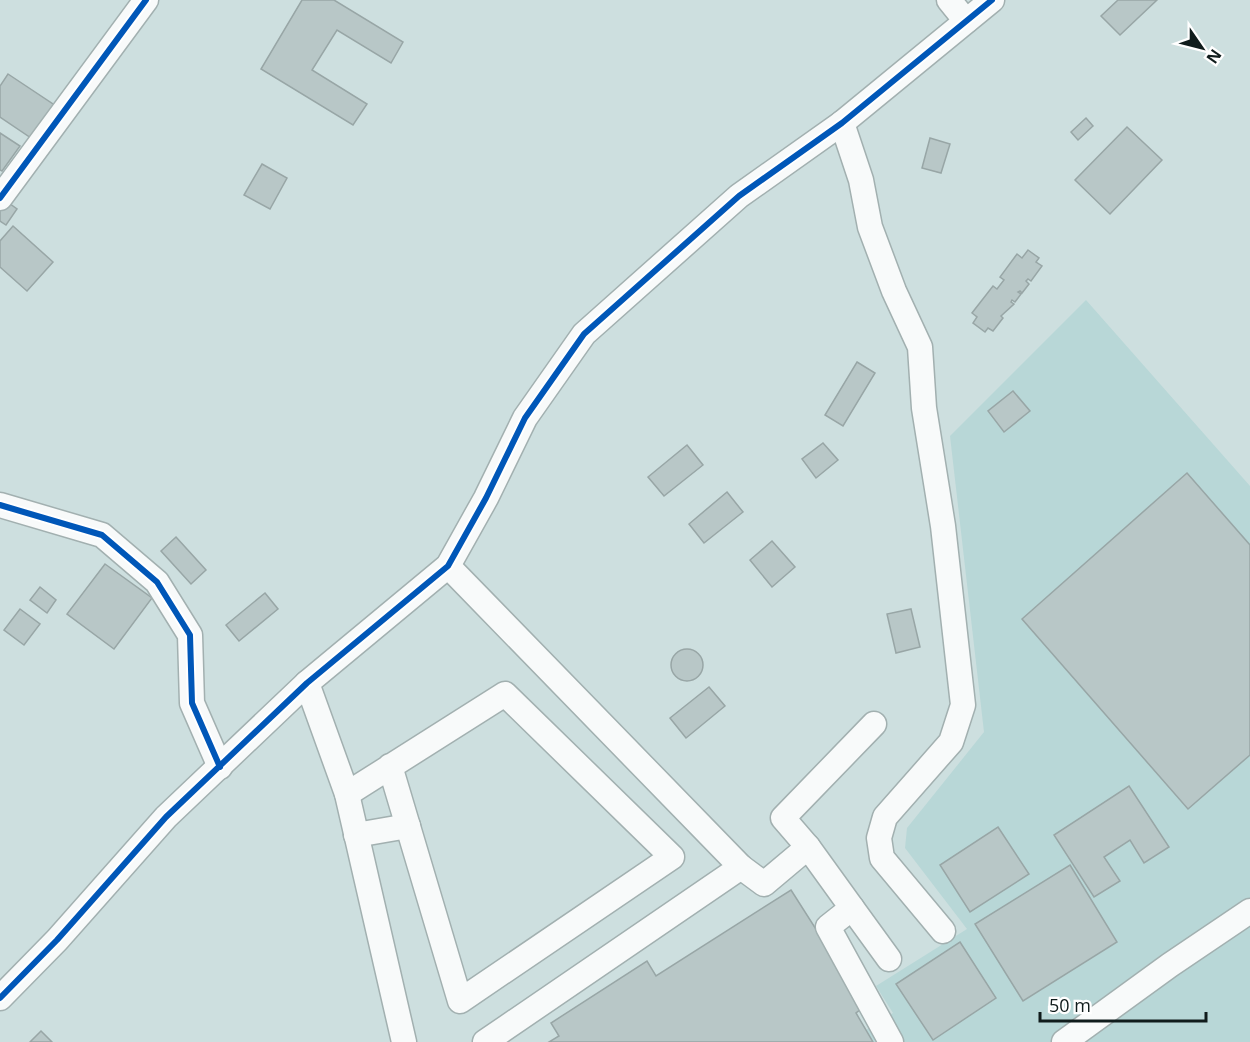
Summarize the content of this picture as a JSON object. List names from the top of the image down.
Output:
{
  "scale_bar": "50 m",
  "north": "bottom right"
}
